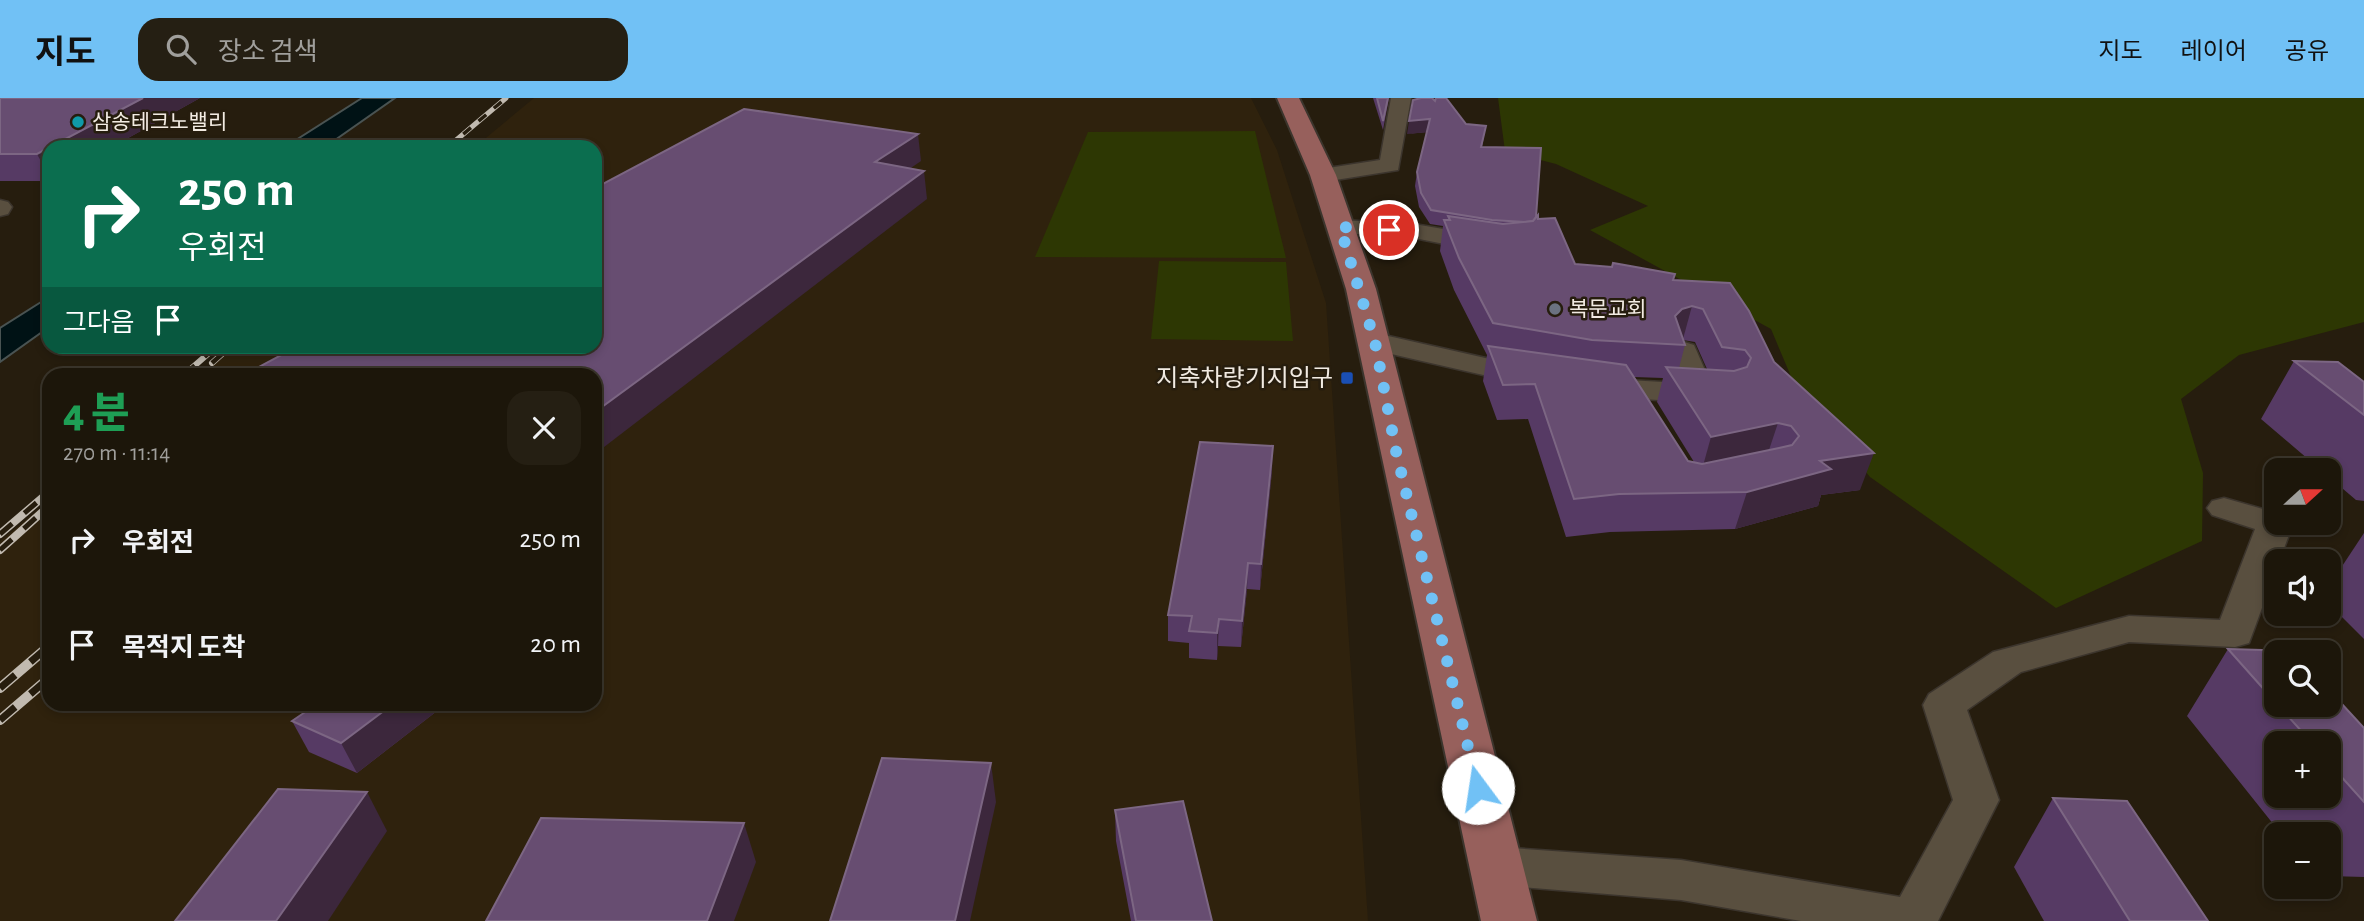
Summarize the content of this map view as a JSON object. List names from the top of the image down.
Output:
{
  "places": {
    "other": ["삼송테크노밸리", "복문교회"],
    "transit": ["지축차량기지입구"]
  },
  "north": "right",
  "page": {
    "header": "지도",
    "search": "장소 검색",
    "nav": ["지도", "레이어", "공유"],
    "turn": ["250 m", "우회전"],
    "then": "그다음",
    "heading": ["4 분", "270 m · 11:14"],
    "map_buttons": ["+", "−"],
    "list": [
      {
        "name": "우회전",
        "value": "250 m"
      },
      {
        "name": "목적지 도착",
        "value": "20 m"
      }
    ]
  }
}
